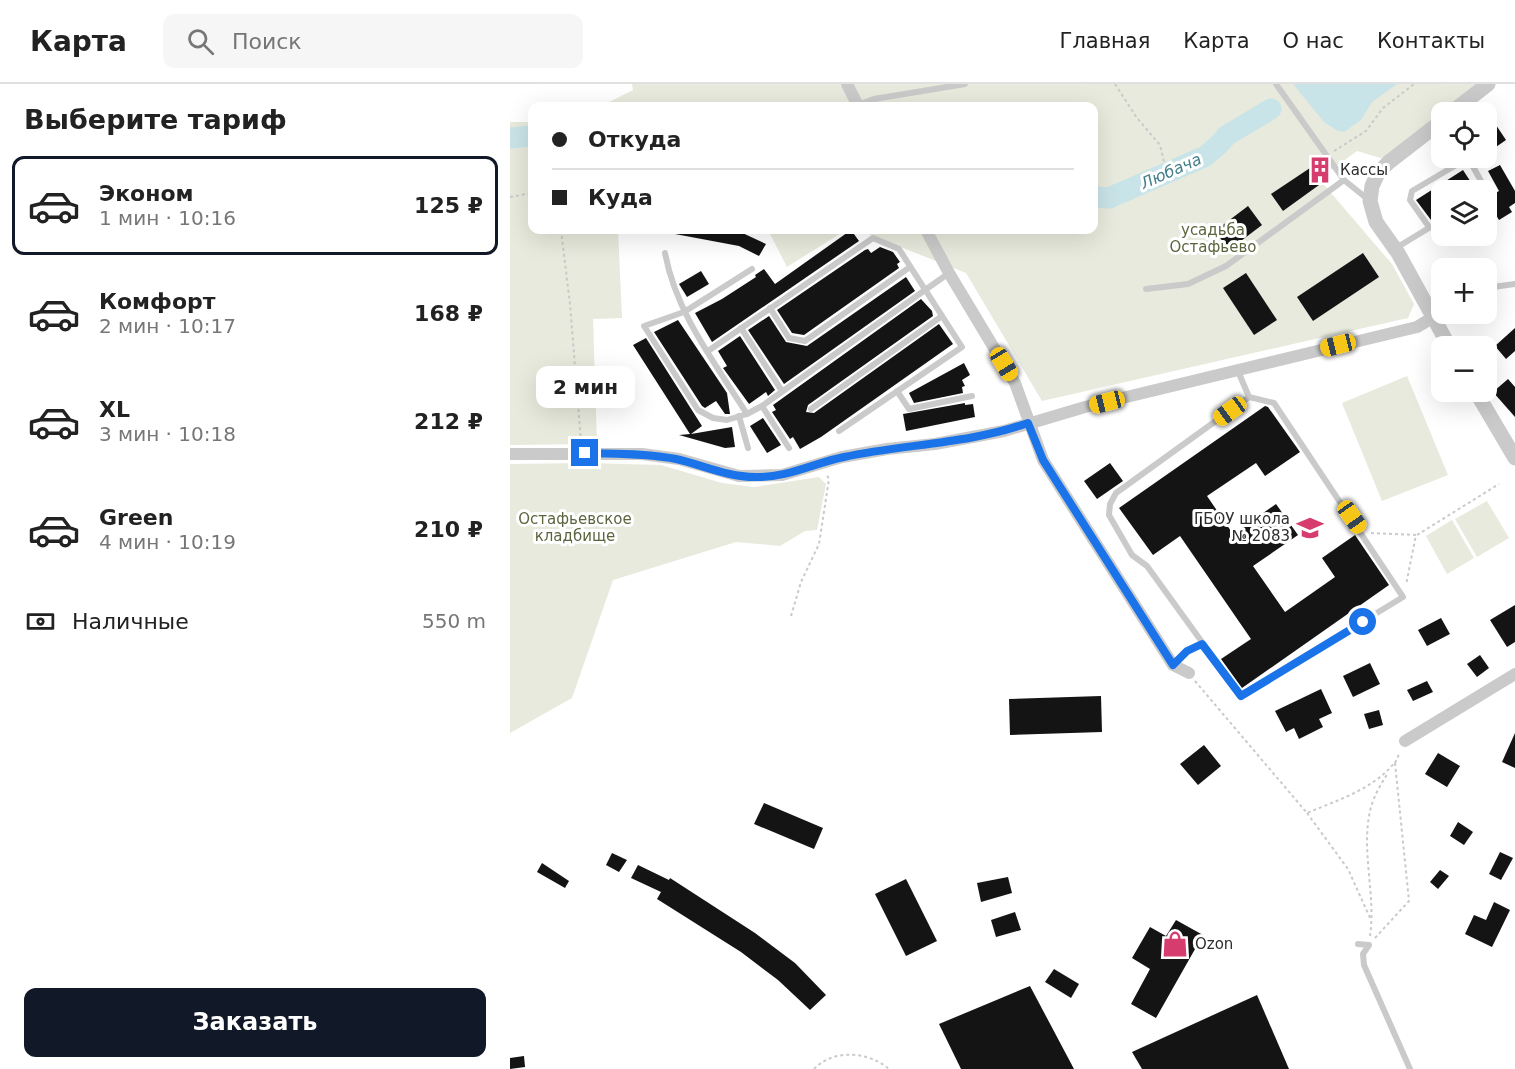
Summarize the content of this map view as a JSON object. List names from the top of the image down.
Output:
{
  "water": ["Любача"],
  "parks": ["усадьба Остафьево", "Остафьевское кладбище"],
  "places": {
    "building": ["Кассы"],
    "school or university": ["ГБОУ школа № 2083"],
    "shop": ["Ozon"]
  },
  "page": {
    "header": "Карта",
    "search": "Поиск",
    "nav": [
      "Главная",
      "Карта",
      "О нас",
      "Контакты"
    ],
    "heading": "Выберите тариф",
    "map_buttons": ["+", "−"],
    "banner": ["Откуда", "Куда"],
    "list": [
      {
        "name": "Эконом",
        "note": "1 мин · 10:16",
        "value": "125 ₽"
      },
      {
        "name": "Комфорт",
        "note": "2 мин · 10:17",
        "value": "168 ₽"
      },
      {
        "name": "XL",
        "note": "3 мин · 10:18",
        "value": "212 ₽"
      },
      {
        "name": "Green",
        "note": "4 мин · 10:19",
        "value": "210 ₽"
      }
    ],
    "bubble": "2 мин",
    "pay": ["Наличные", "550 m"],
    "buttons": "Заказать"
  }
}
